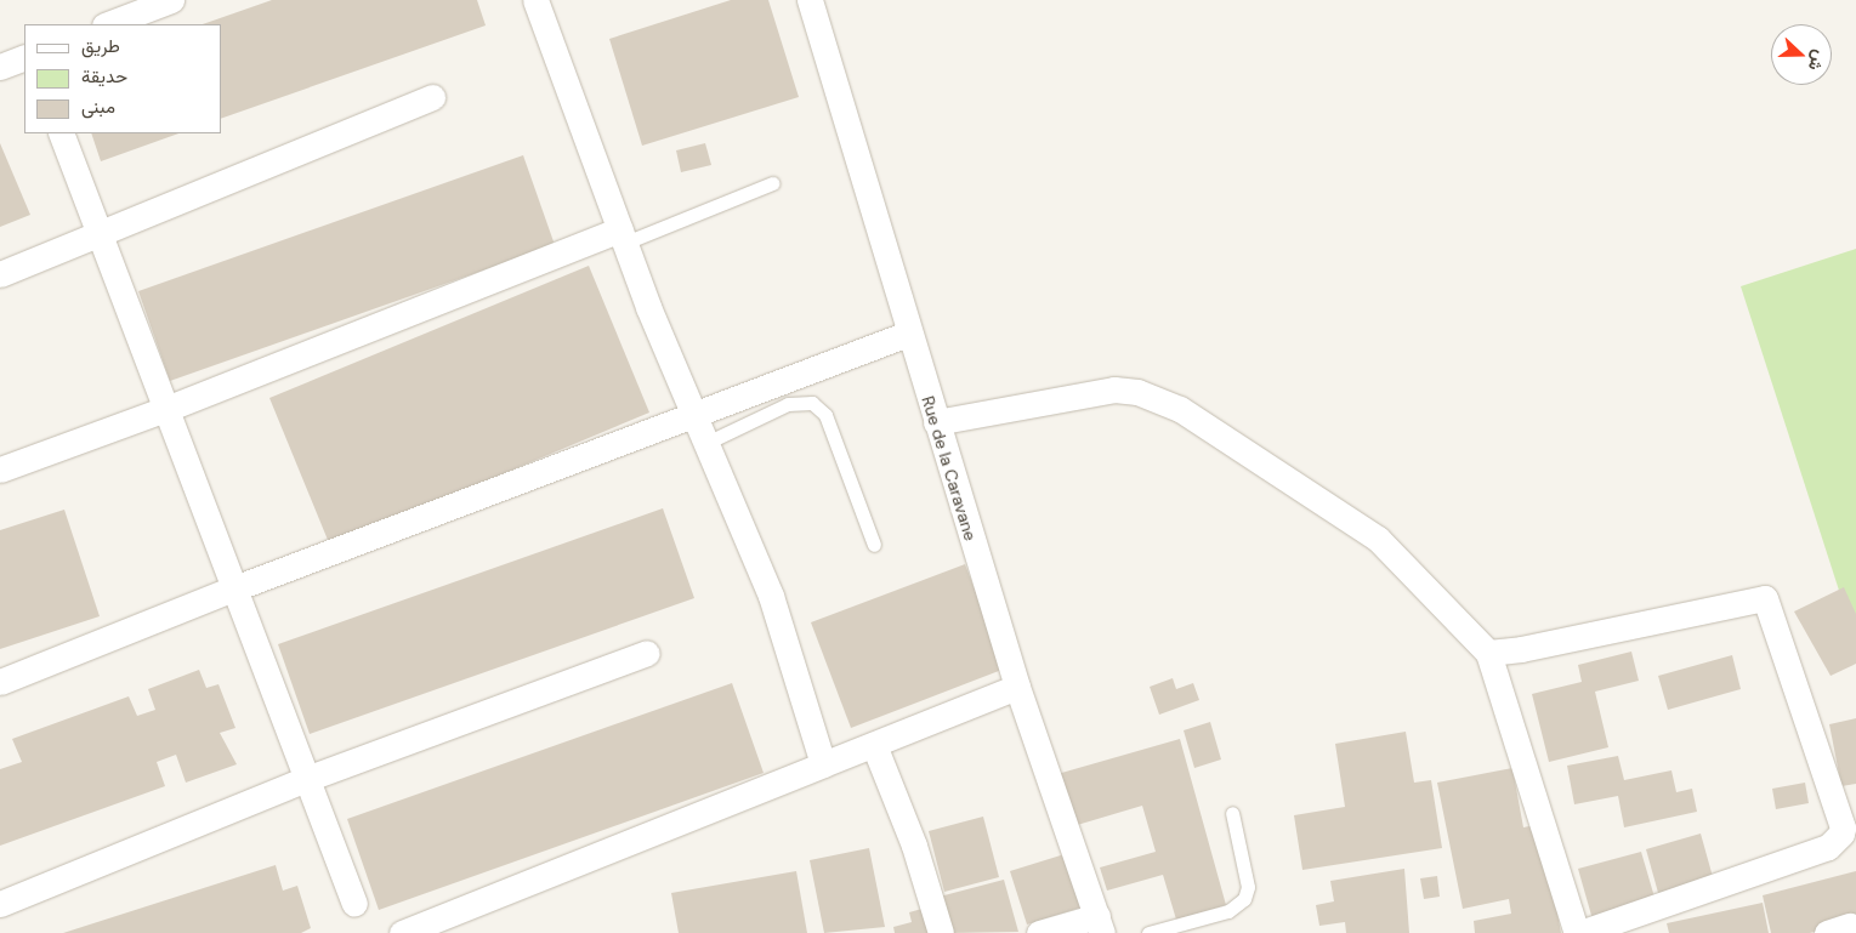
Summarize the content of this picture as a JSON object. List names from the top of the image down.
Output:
{
  "streets": {
    "street": ["Rue de la Caravane"]
  },
  "legend": ["طريق", "حديقة", "مبنى"],
  "north": "right"
}
